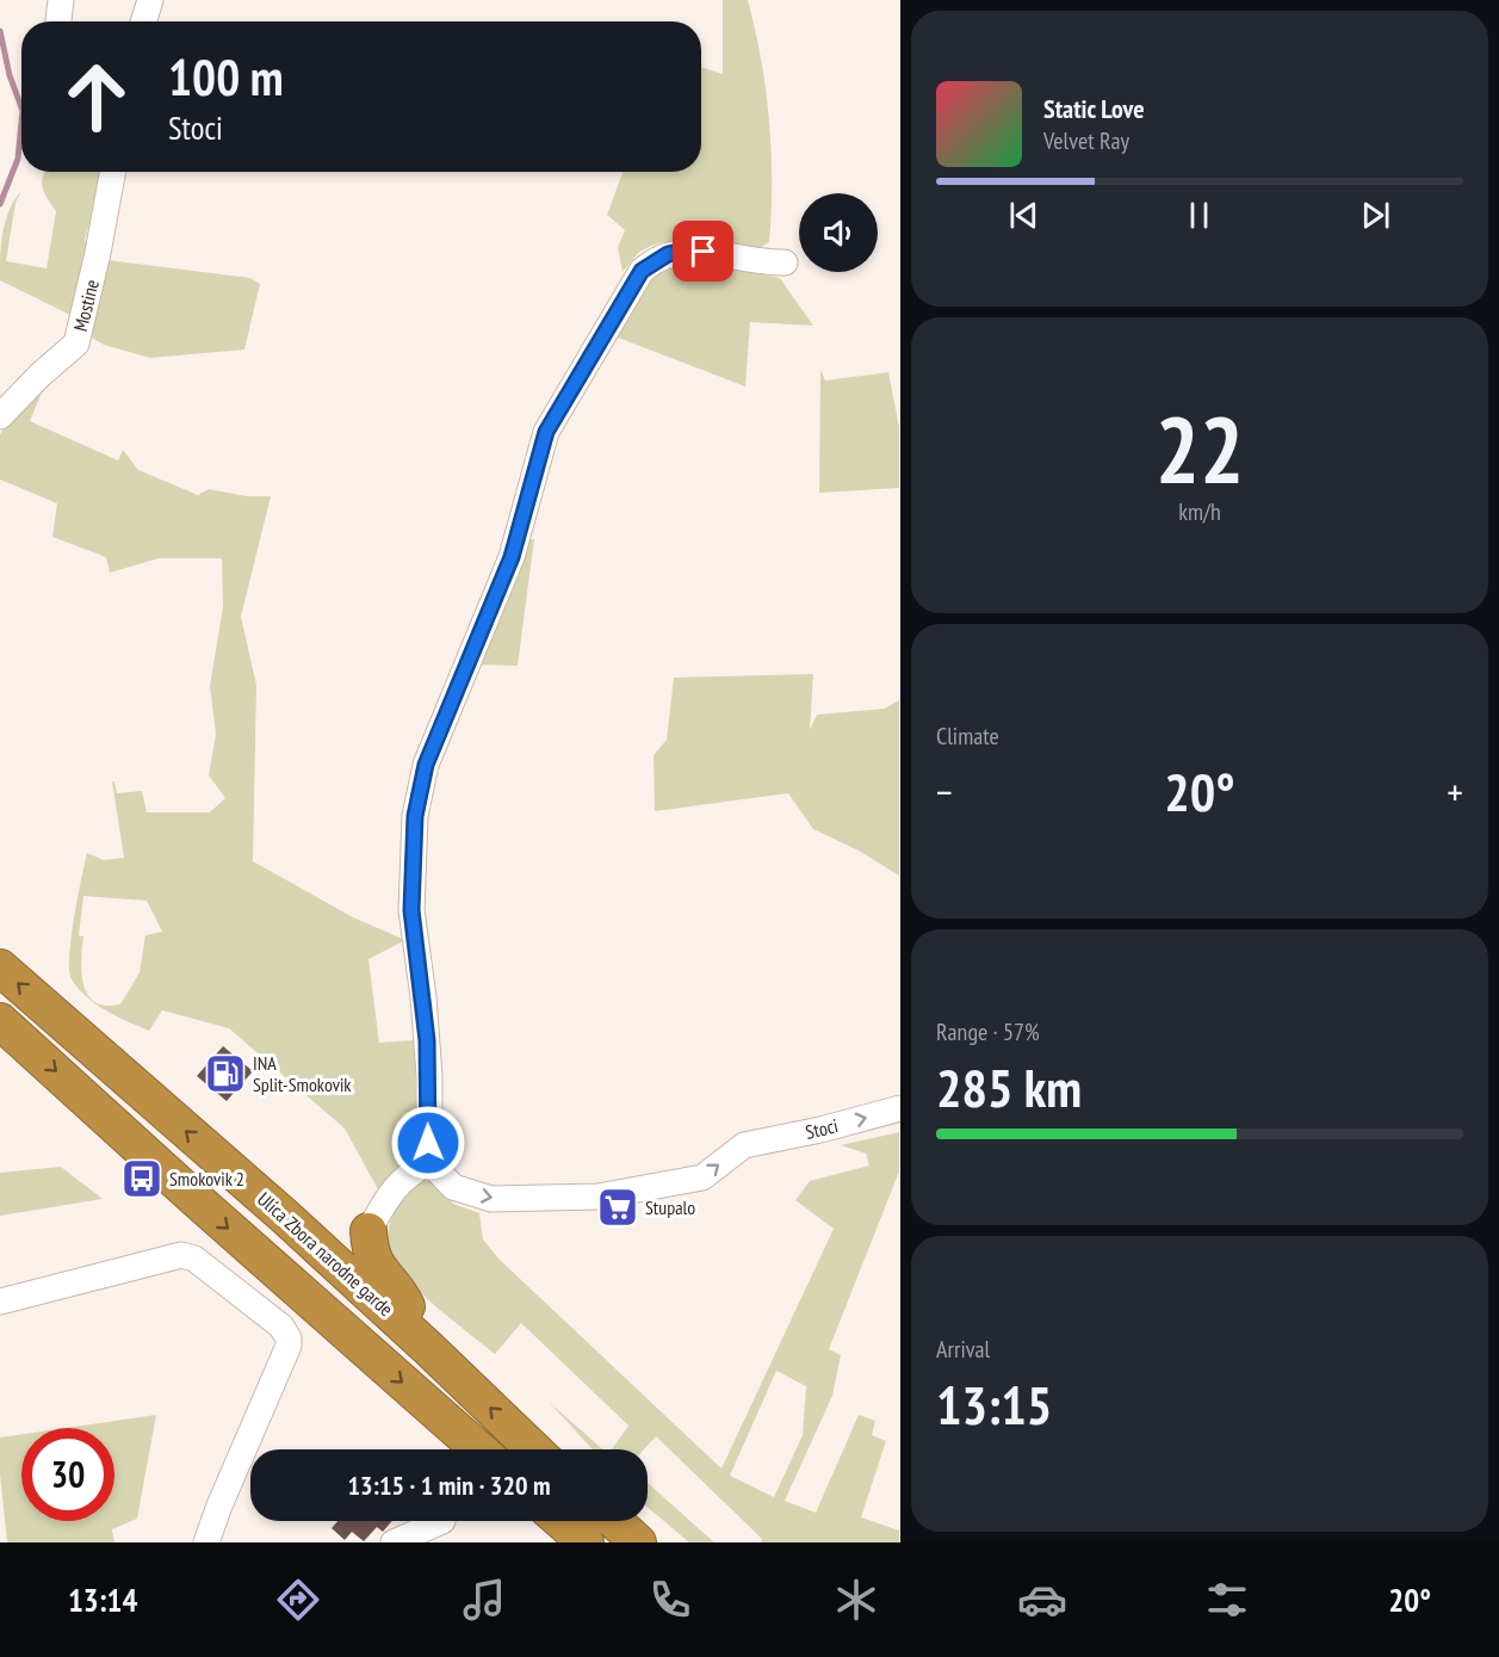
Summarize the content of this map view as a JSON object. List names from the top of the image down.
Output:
{
  "streets": {
    "highway": ["Ulica Zbora narodne garde"],
    "street": ["Mostine", "Stoci"]
  },
  "one_way": ["Stoci"],
  "places": {
    "fuel station": ["INA Split-Smokovik"],
    "bus stop": ["Smokovik 2"],
    "supermarket": ["Stupalo"]
  },
  "page": {
    "turn": ["100 m", "Stoci"],
    "song": ["Static Love", "Velvet Ray"],
    "tile": [
      ["22", "km/h"],
      "Climate",
      ["Range · 57%", "285 km"],
      ["Arrival", "13:15"]
    ],
    "heat": ["−", "20°", "+"],
    "limit": "30",
    "trip": "13:15 · 1 min · 320 m",
    "tabs": ["13:14", "20°"]
  }
}
